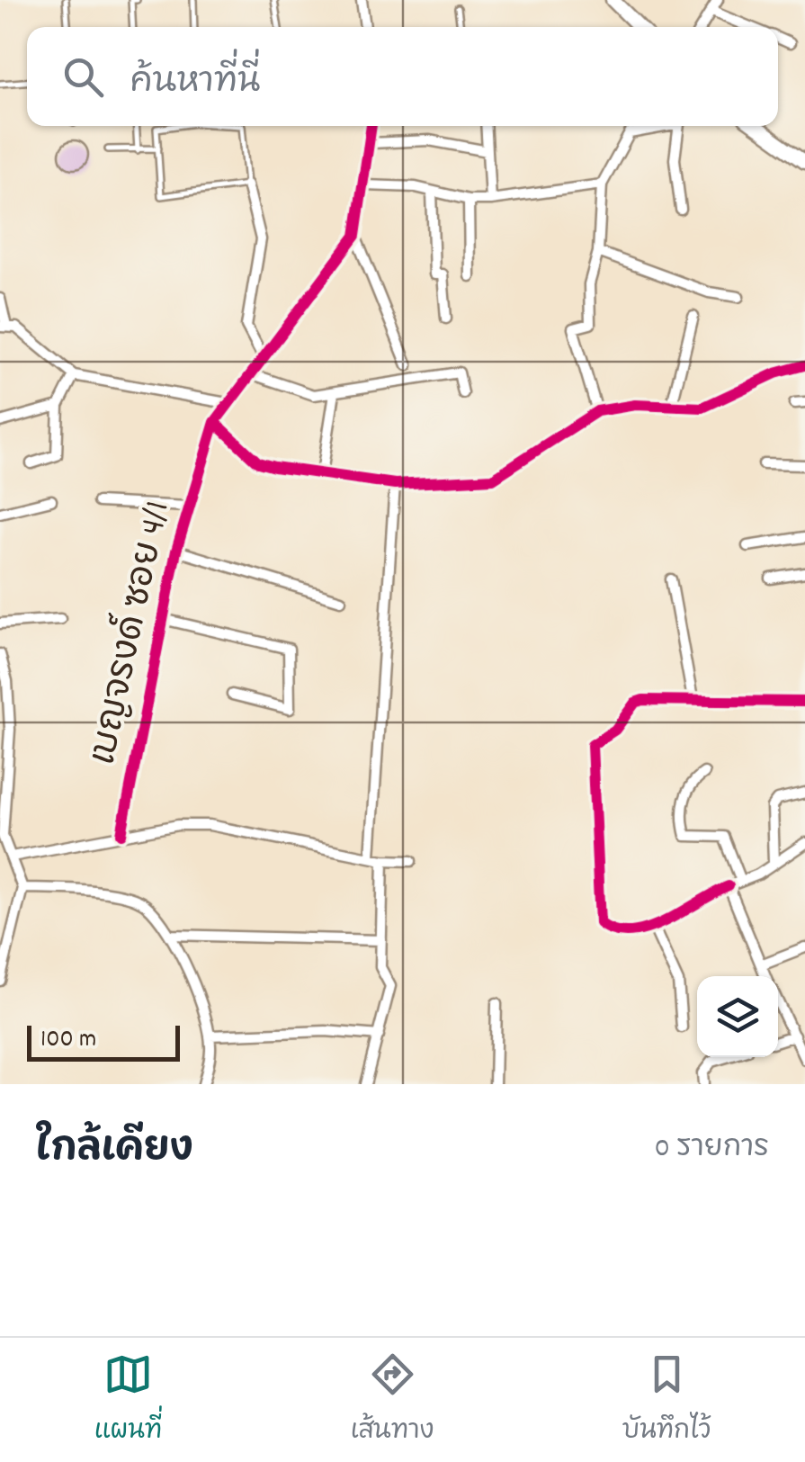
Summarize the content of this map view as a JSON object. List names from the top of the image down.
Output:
{
  "streets": {
    "street": ["เบญจรงด์ ซอย 4/1"]
  },
  "scale_bar": "100 m",
  "page": {
    "search": "ค้นหาที่นี่",
    "scale": "100 m",
    "heading": ["ใกล้เคียง", "0 รายการ"],
    "nav": ["แผนที่", "เส้นทาง", "บันทึกไว้"]
  }
}
